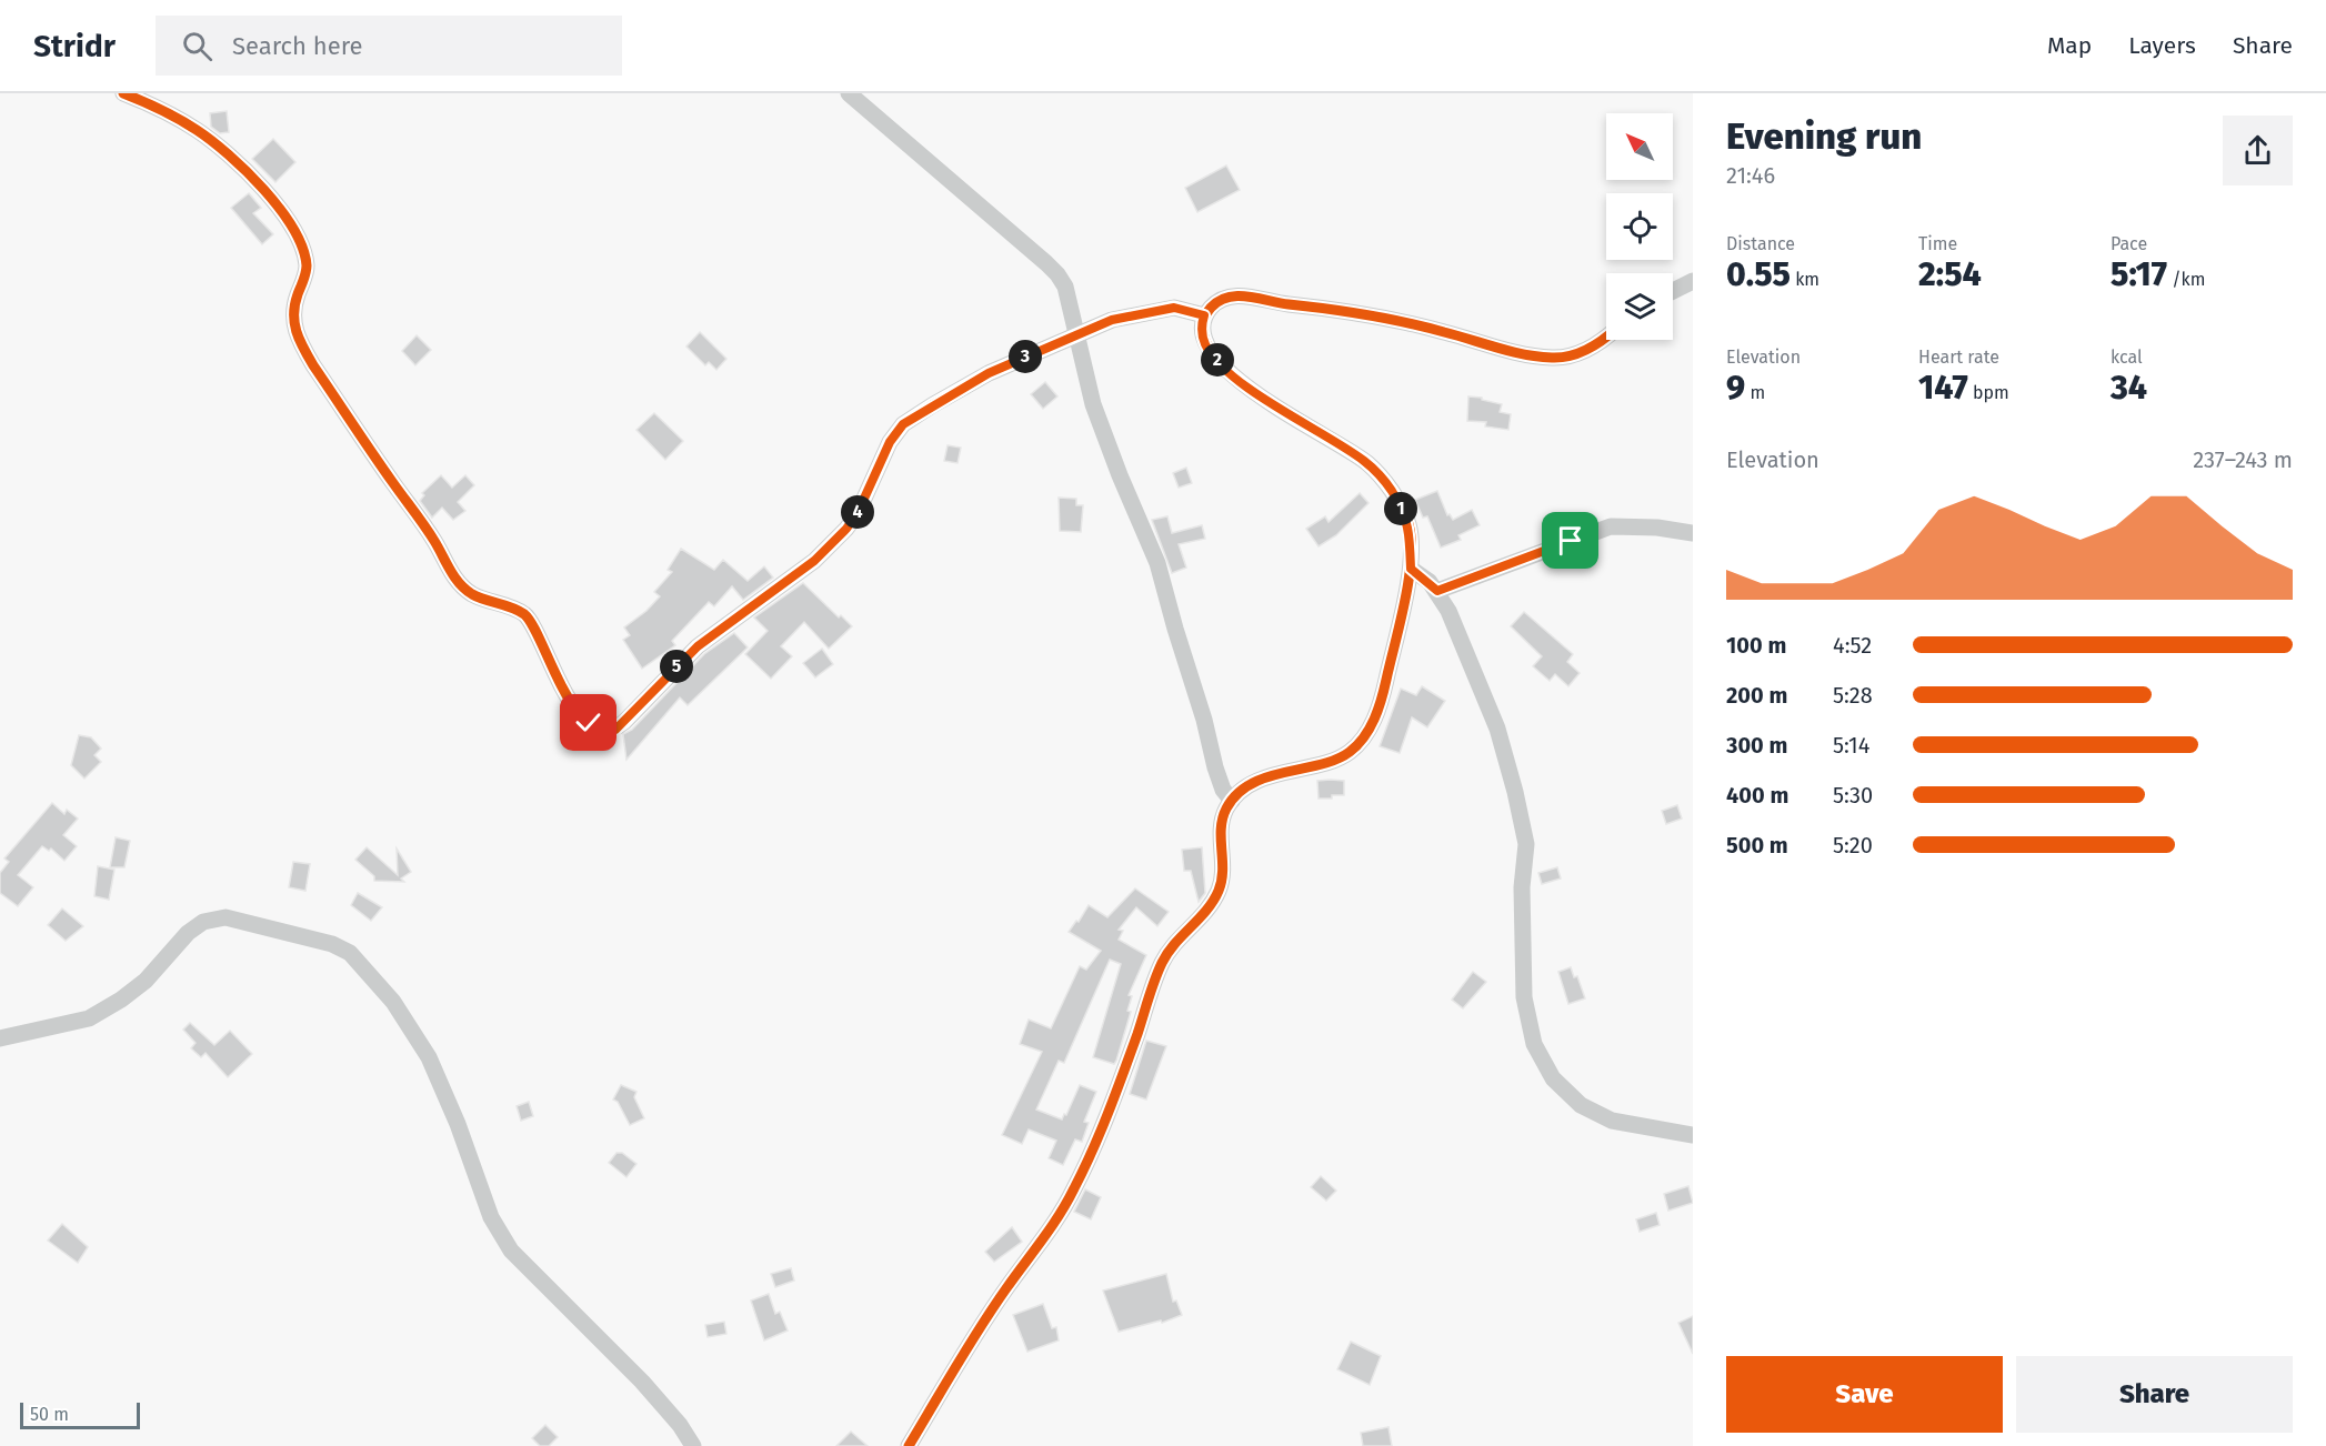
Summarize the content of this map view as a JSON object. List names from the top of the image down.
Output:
{
  "scale_bar": "50 m",
  "north": "top left",
  "page": {
    "header": "Stridr",
    "search": "Search here",
    "nav": ["Map", "Layers", "Share"],
    "heading": ["Evening run", "21:46"],
    "stats": [
      ["Distance", "0.55 km"],
      ["Time", "2:54"],
      ["Pace", "5:17 /km"],
      ["Elevation", "9 m"],
      ["Heart rate", "147 bpm"],
      ["kcal", "34"]
    ],
    "pins": [
      "3",
      "2",
      "1",
      "4",
      "5"
    ],
    "chart": ["Elevation", "237–243 m"],
    "list": [
      {
        "name": "100 m",
        "note": "4:52"
      },
      {
        "name": "200 m",
        "note": "5:28"
      },
      {
        "name": "300 m",
        "note": "5:14"
      },
      {
        "name": "400 m",
        "note": "5:30"
      },
      {
        "name": "500 m",
        "note": "5:20"
      }
    ],
    "buttons": ["Save", "Share"],
    "scale": "50 m"
  }
}
